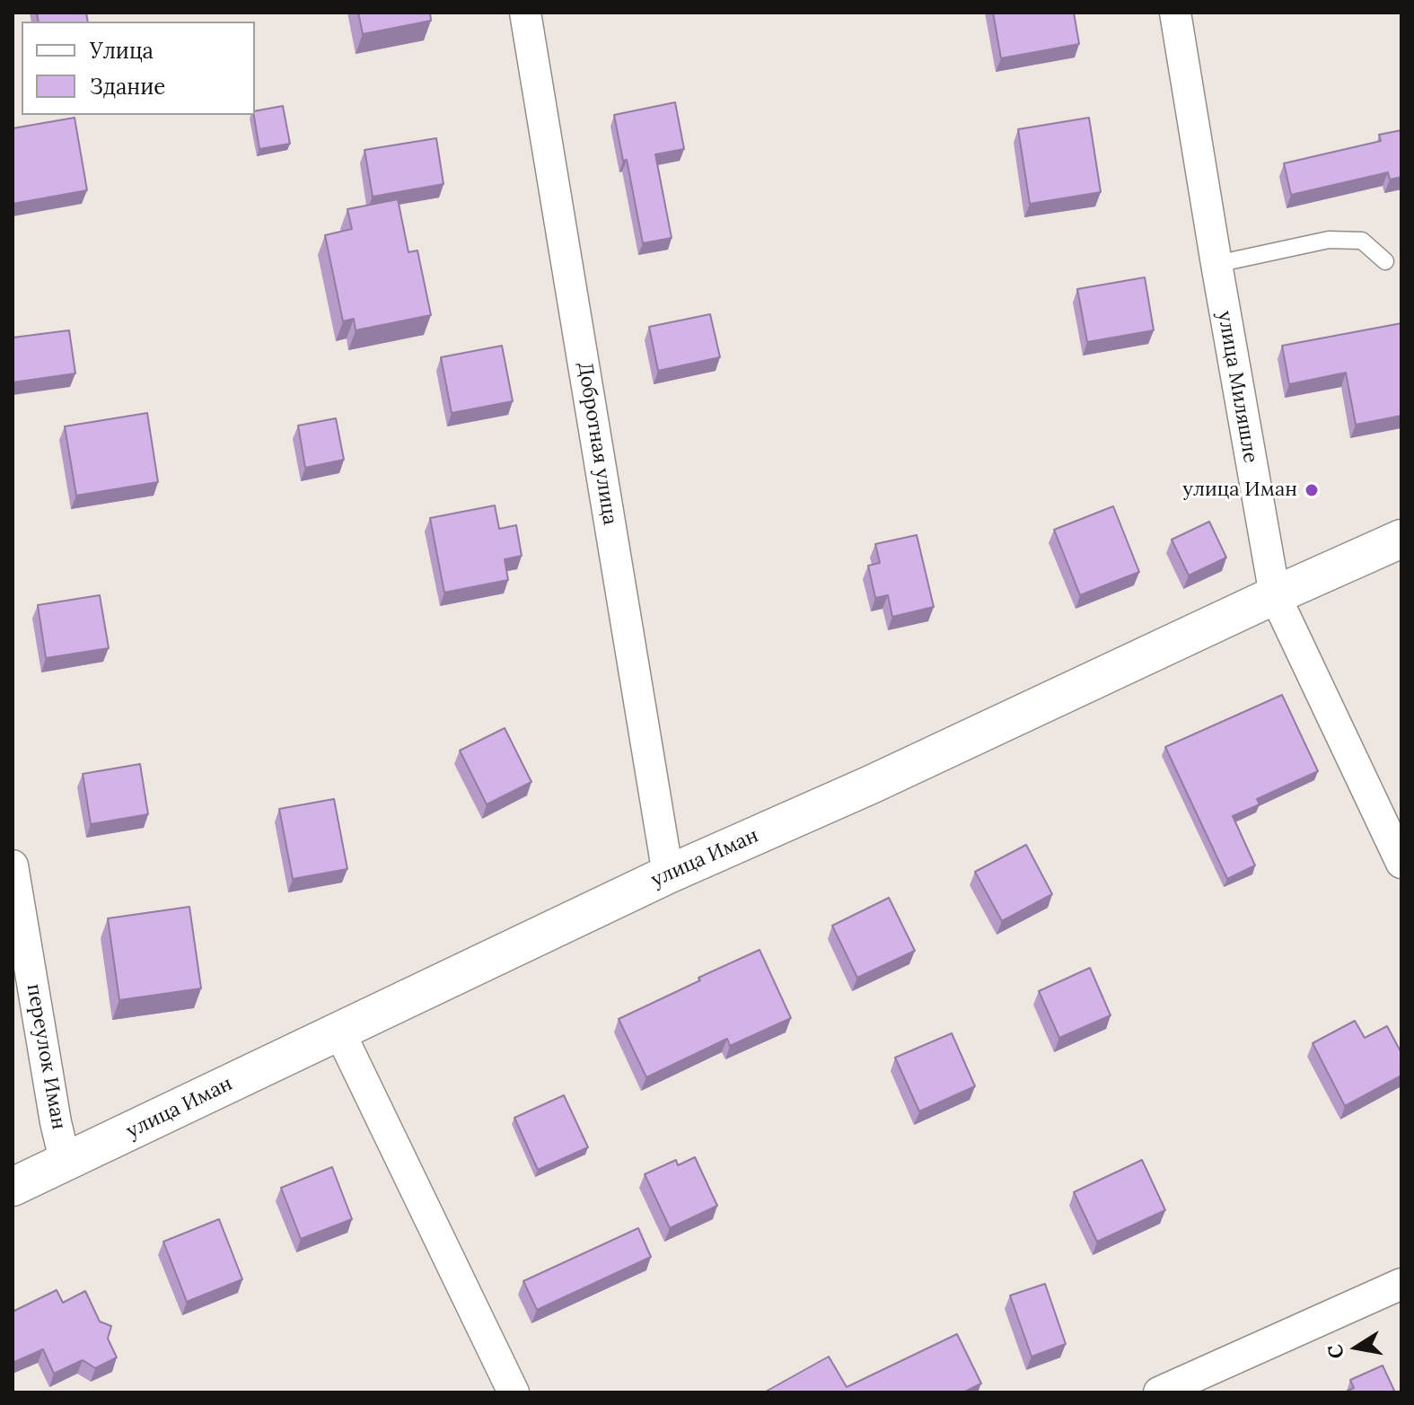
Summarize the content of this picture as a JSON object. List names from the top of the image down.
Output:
{
  "streets": {
    "street": [
      "улица Миляшле",
      "Добротная улица",
      "улица Иман",
      "переулок Иман"
    ]
  },
  "crossings": [
    ["улица Миляшле", "улица Иман"],
    ["Добротная улица", "улица Иман"],
    ["улица Иман", "переулок Иман"]
  ],
  "places": ["улица Иман"],
  "legend": ["Улица", "Здание"],
  "north": "left"
}
